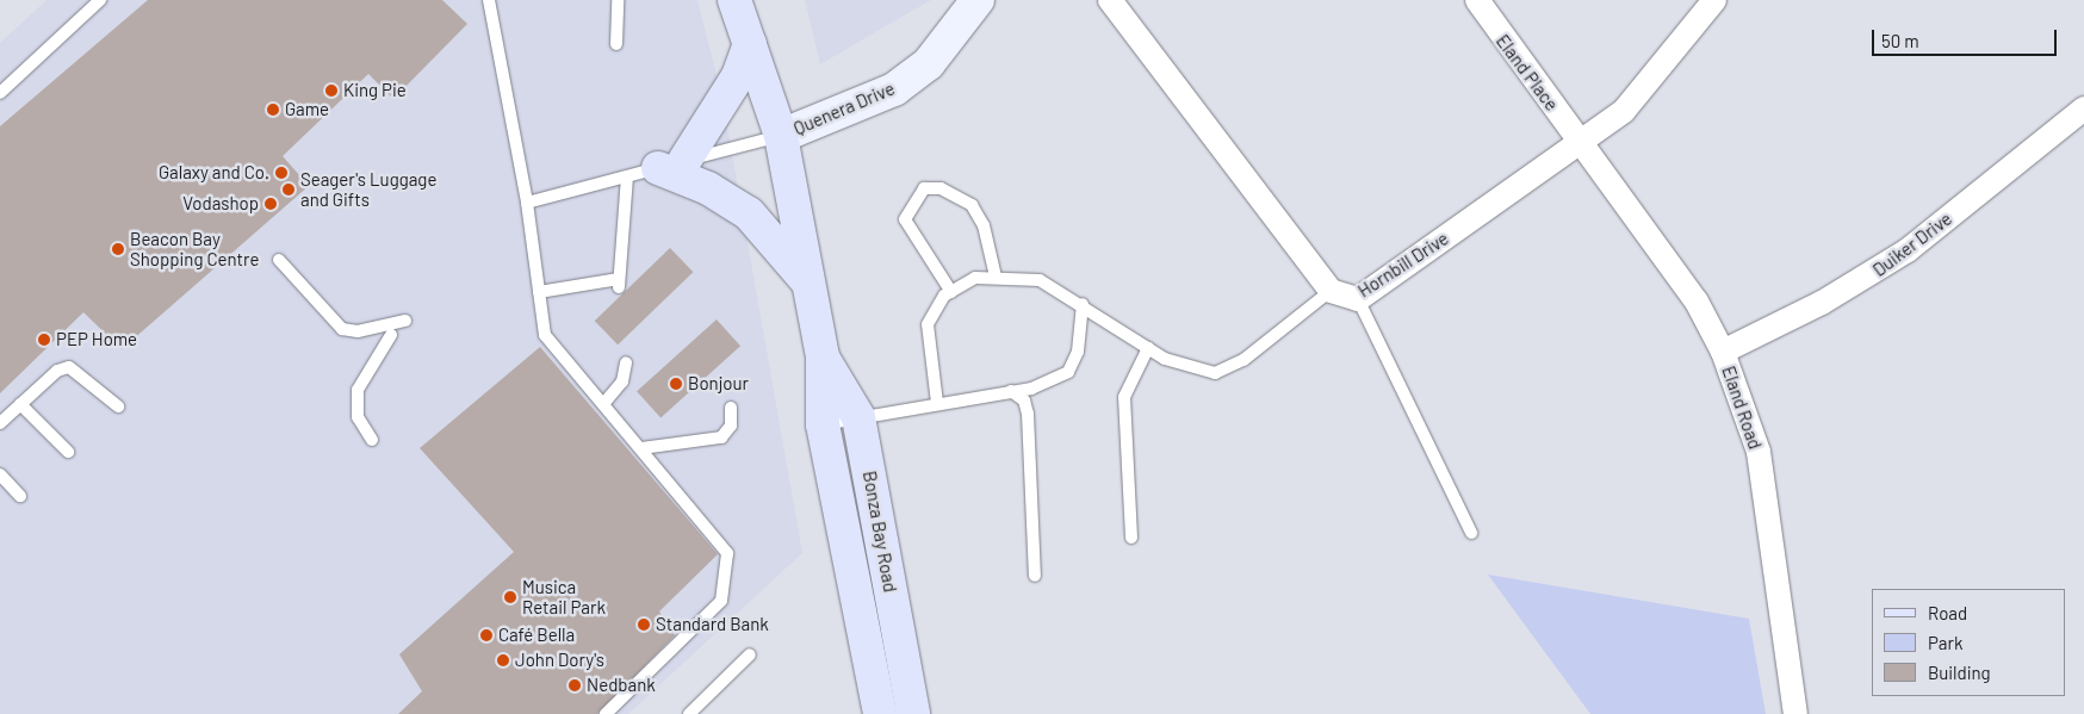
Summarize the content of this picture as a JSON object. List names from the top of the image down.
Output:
{
  "streets": {
    "main road": ["Bonza Bay Road"],
    "street": [
      "Eland Place",
      "Quenera Drive",
      "Duiker Drive",
      "Hornbill Drive",
      "Eland Road"
    ]
  },
  "crossings": [
    ["Eland Place", "Hornbill Drive"],
    ["Eland Place", "Eland Road"],
    ["Quenera Drive", "Bonza Bay Road"],
    ["Duiker Drive", "Eland Road"],
    ["Hornbill Drive", "Eland Road"]
  ],
  "places": [
    "King Pie",
    "Game",
    "Galaxy and Co.",
    "Seager's Luggage and Gifts",
    "Vodashop",
    "Beacon Bay Shopping Centre",
    "PEP Home",
    "Bonjour",
    "Musica Retail Park",
    "Standard Bank",
    "Café Bella",
    "John Dory's",
    "Nedbank"
  ],
  "legend": ["Road", "Park", "Building"],
  "scale_bar": "50 m"
}
